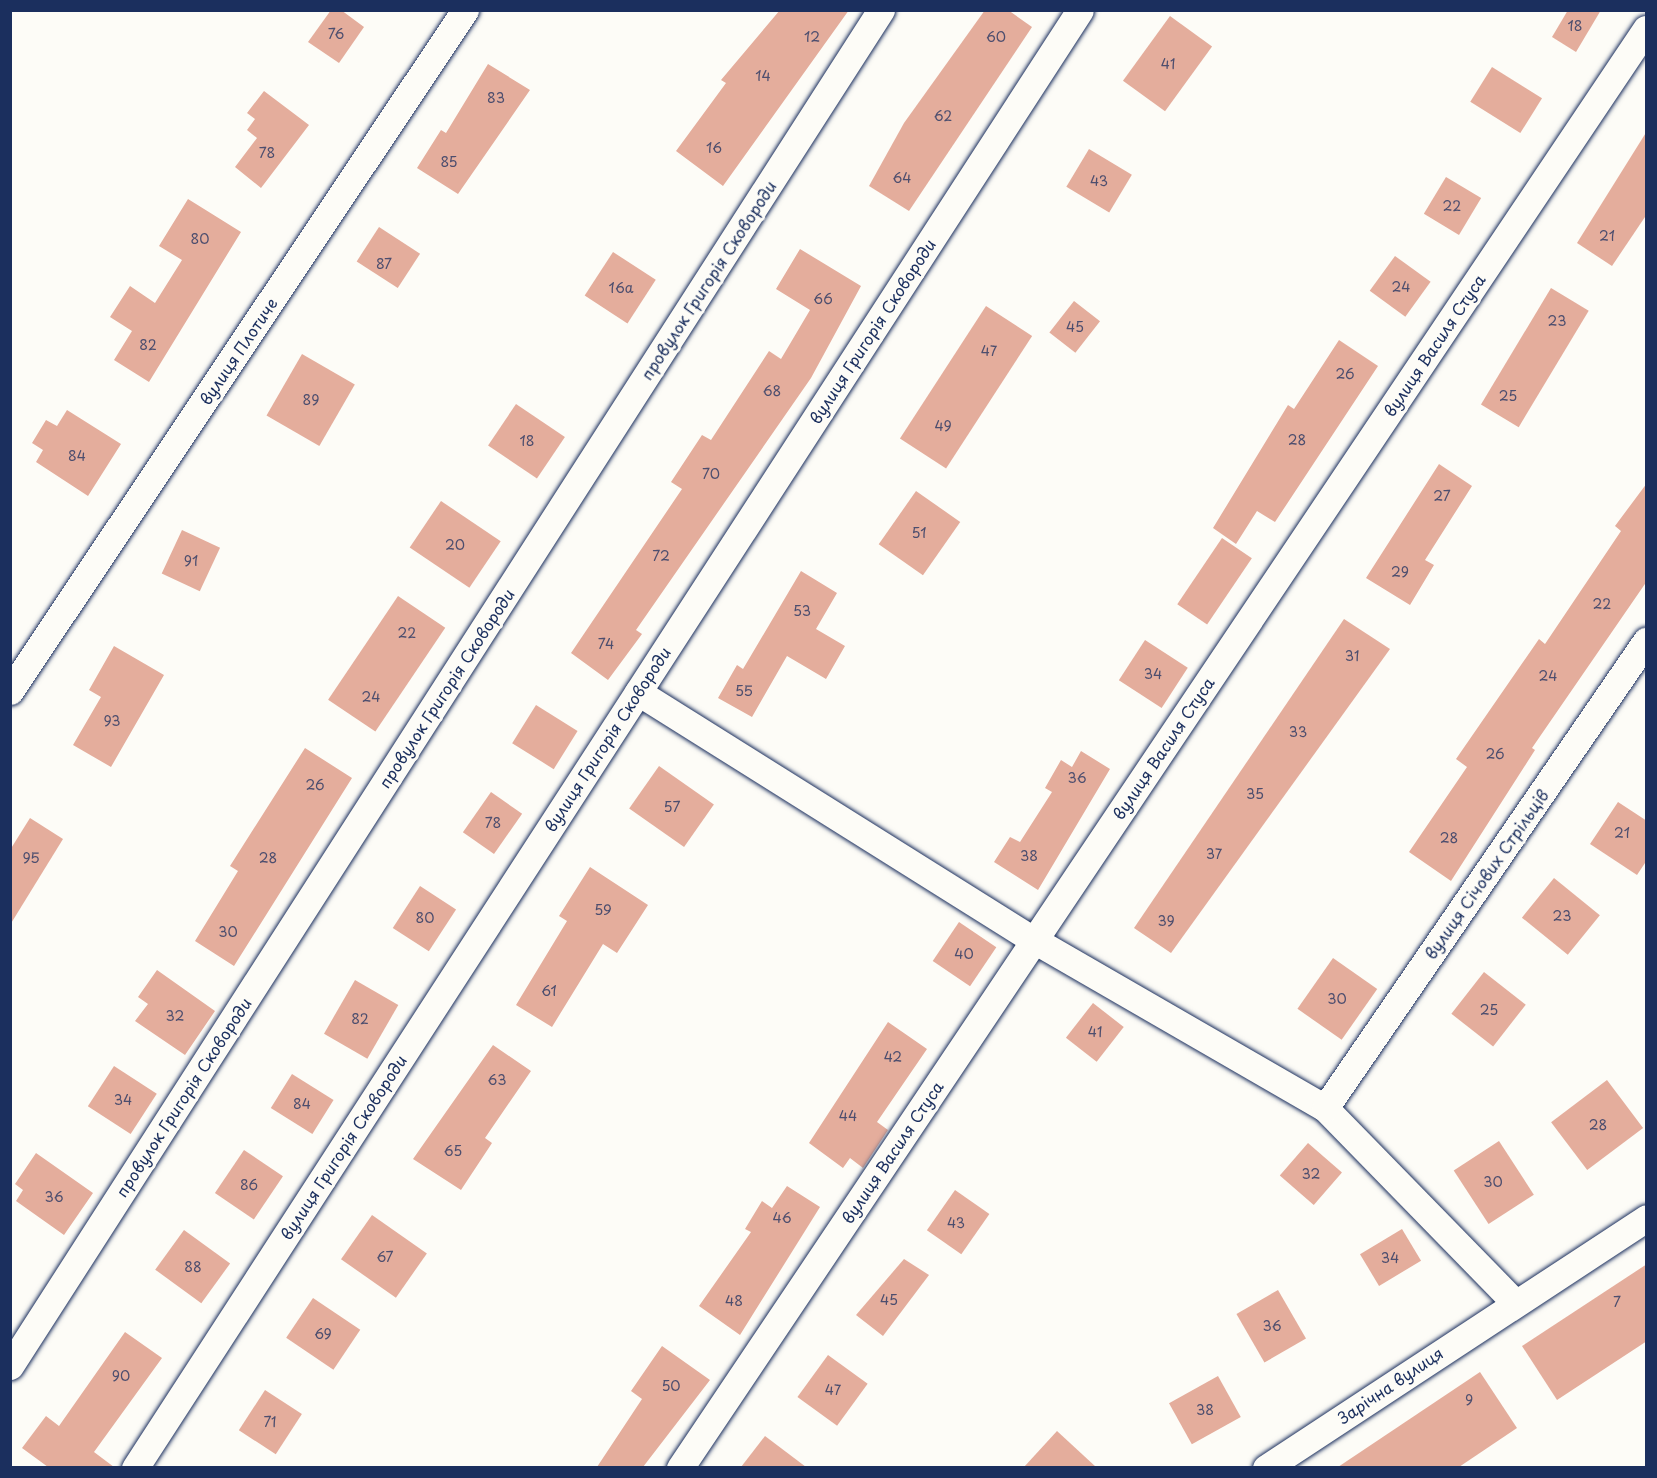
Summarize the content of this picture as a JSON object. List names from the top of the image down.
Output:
{
  "streets": {
    "street": [
      "провулок Григорія Сковороди",
      "вулиця Григорія Сковороди",
      "вулиця Василя Стуса",
      "вулиця Плотиче",
      "вулиця Січових Стрільців",
      "Зарічна вулиця"
    ]
  },
  "house_numbers": [
    "18",
    "76",
    "12",
    "60",
    "41",
    "14",
    "83",
    "62",
    "16",
    "78",
    "85",
    "64",
    "43",
    "22",
    "21",
    "80",
    "87",
    "24",
    "16а",
    "66",
    "23",
    "45",
    "82",
    "47",
    "26",
    "68",
    "25",
    "89",
    "49",
    "28",
    "18",
    "84",
    "70",
    "27",
    "51",
    "20",
    "72",
    "91",
    "29",
    "22",
    "53",
    "22",
    "74",
    "31",
    "34",
    "24",
    "55",
    "24",
    "93",
    "33",
    "26",
    "36",
    "26",
    "35",
    "57",
    "78",
    "21",
    "28",
    "37",
    "38",
    "95",
    "28",
    "59",
    "23",
    "80",
    "39",
    "30",
    "40",
    "61",
    "30",
    "25",
    "32",
    "82",
    "41",
    "42",
    "63",
    "34",
    "84",
    "44",
    "28",
    "65",
    "32",
    "30",
    "86",
    "36",
    "46",
    "43",
    "67",
    "34",
    "88",
    "45",
    "48",
    "7",
    "36",
    "69",
    "90",
    "50",
    "47",
    "9",
    "38",
    "71"
  ]
}
